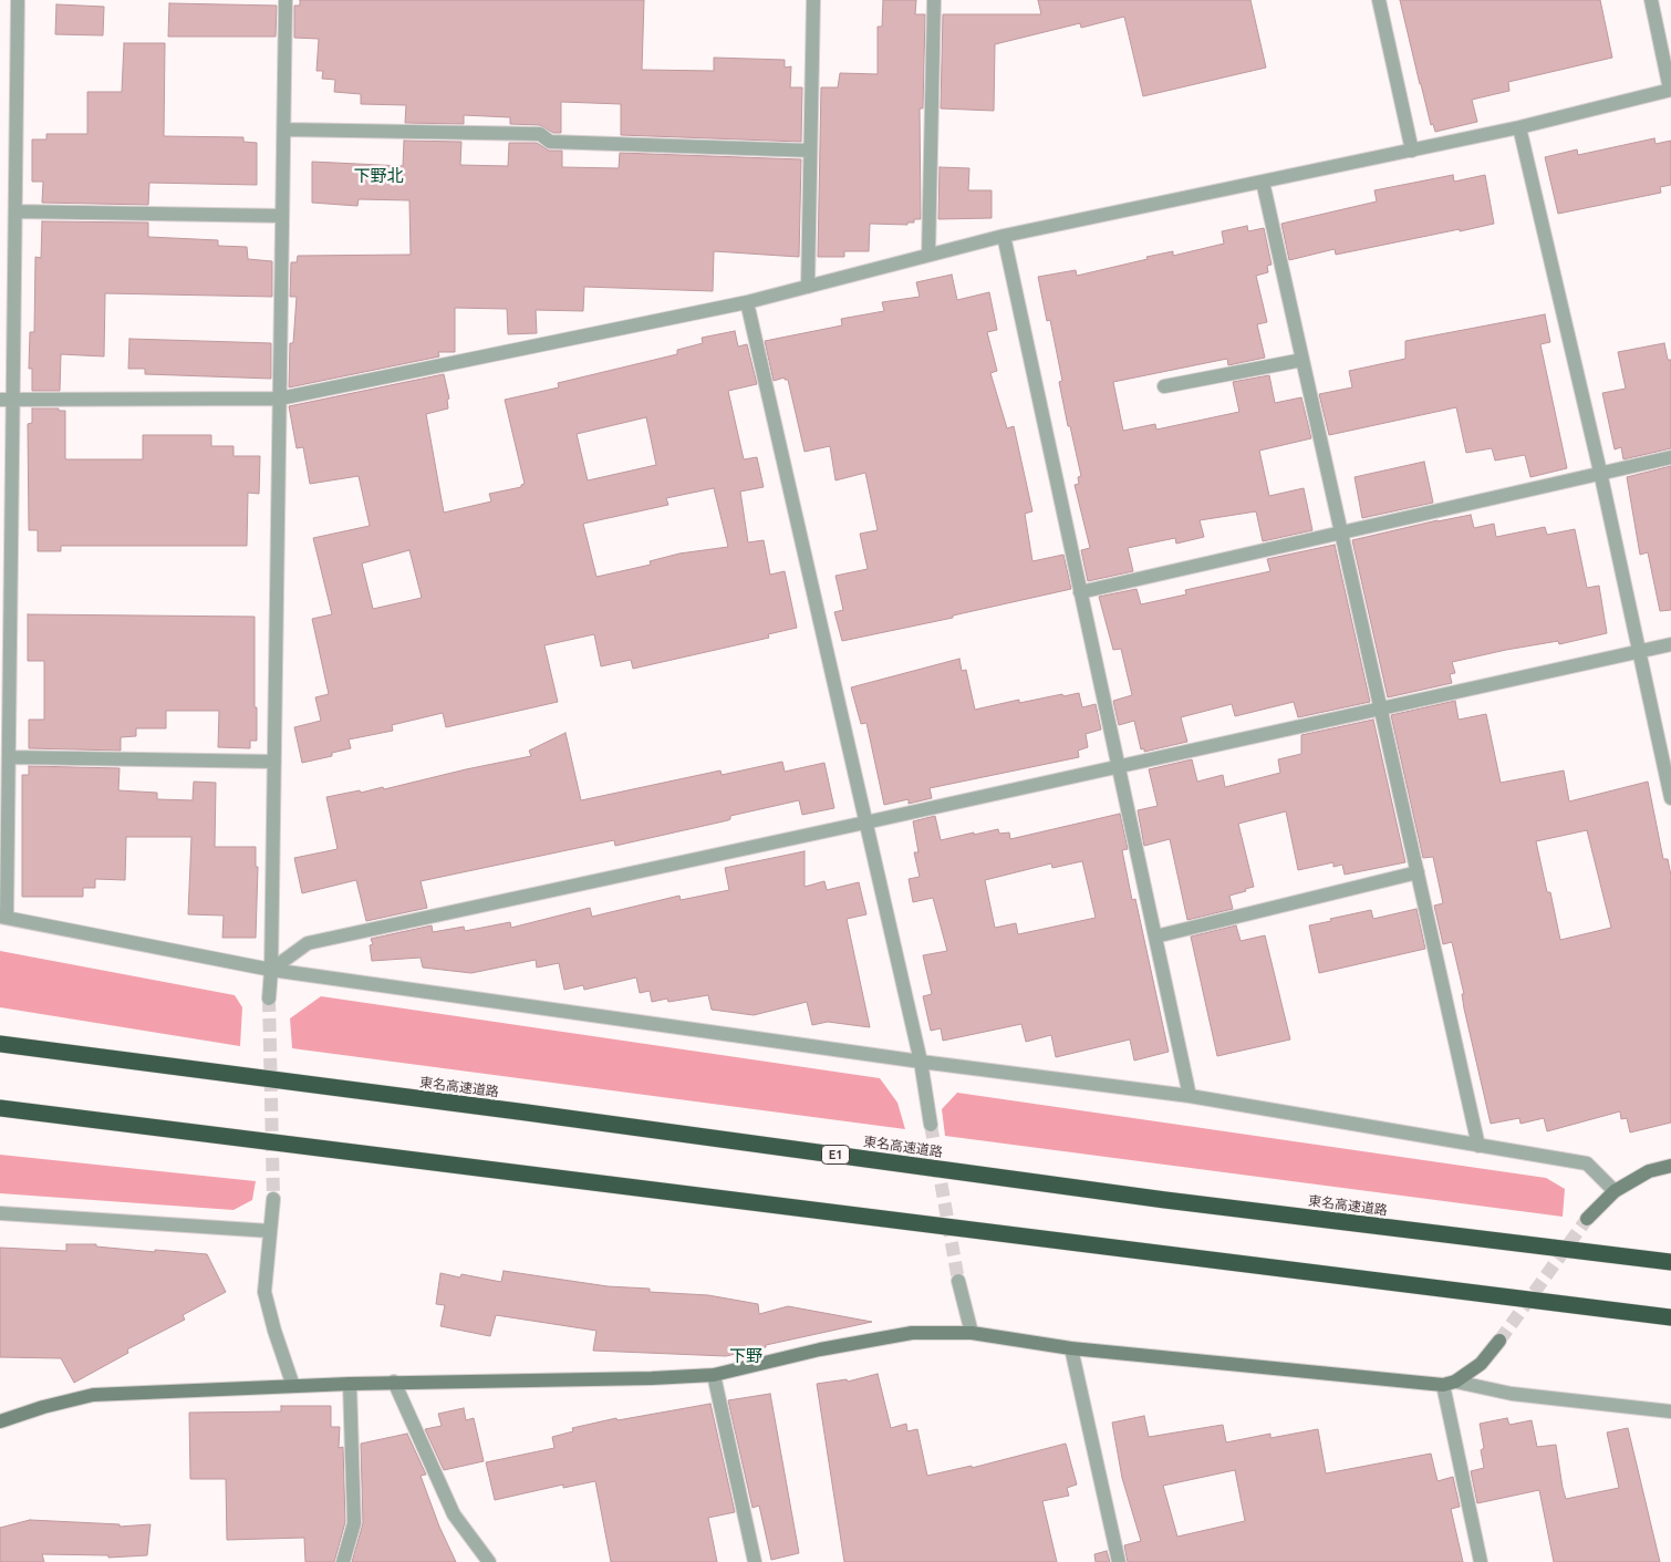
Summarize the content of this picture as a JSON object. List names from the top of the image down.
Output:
{
  "streets": {
    "highway": ["東名高速道路", "E1"]
  },
  "districts": ["下野北", "下野"]
}
